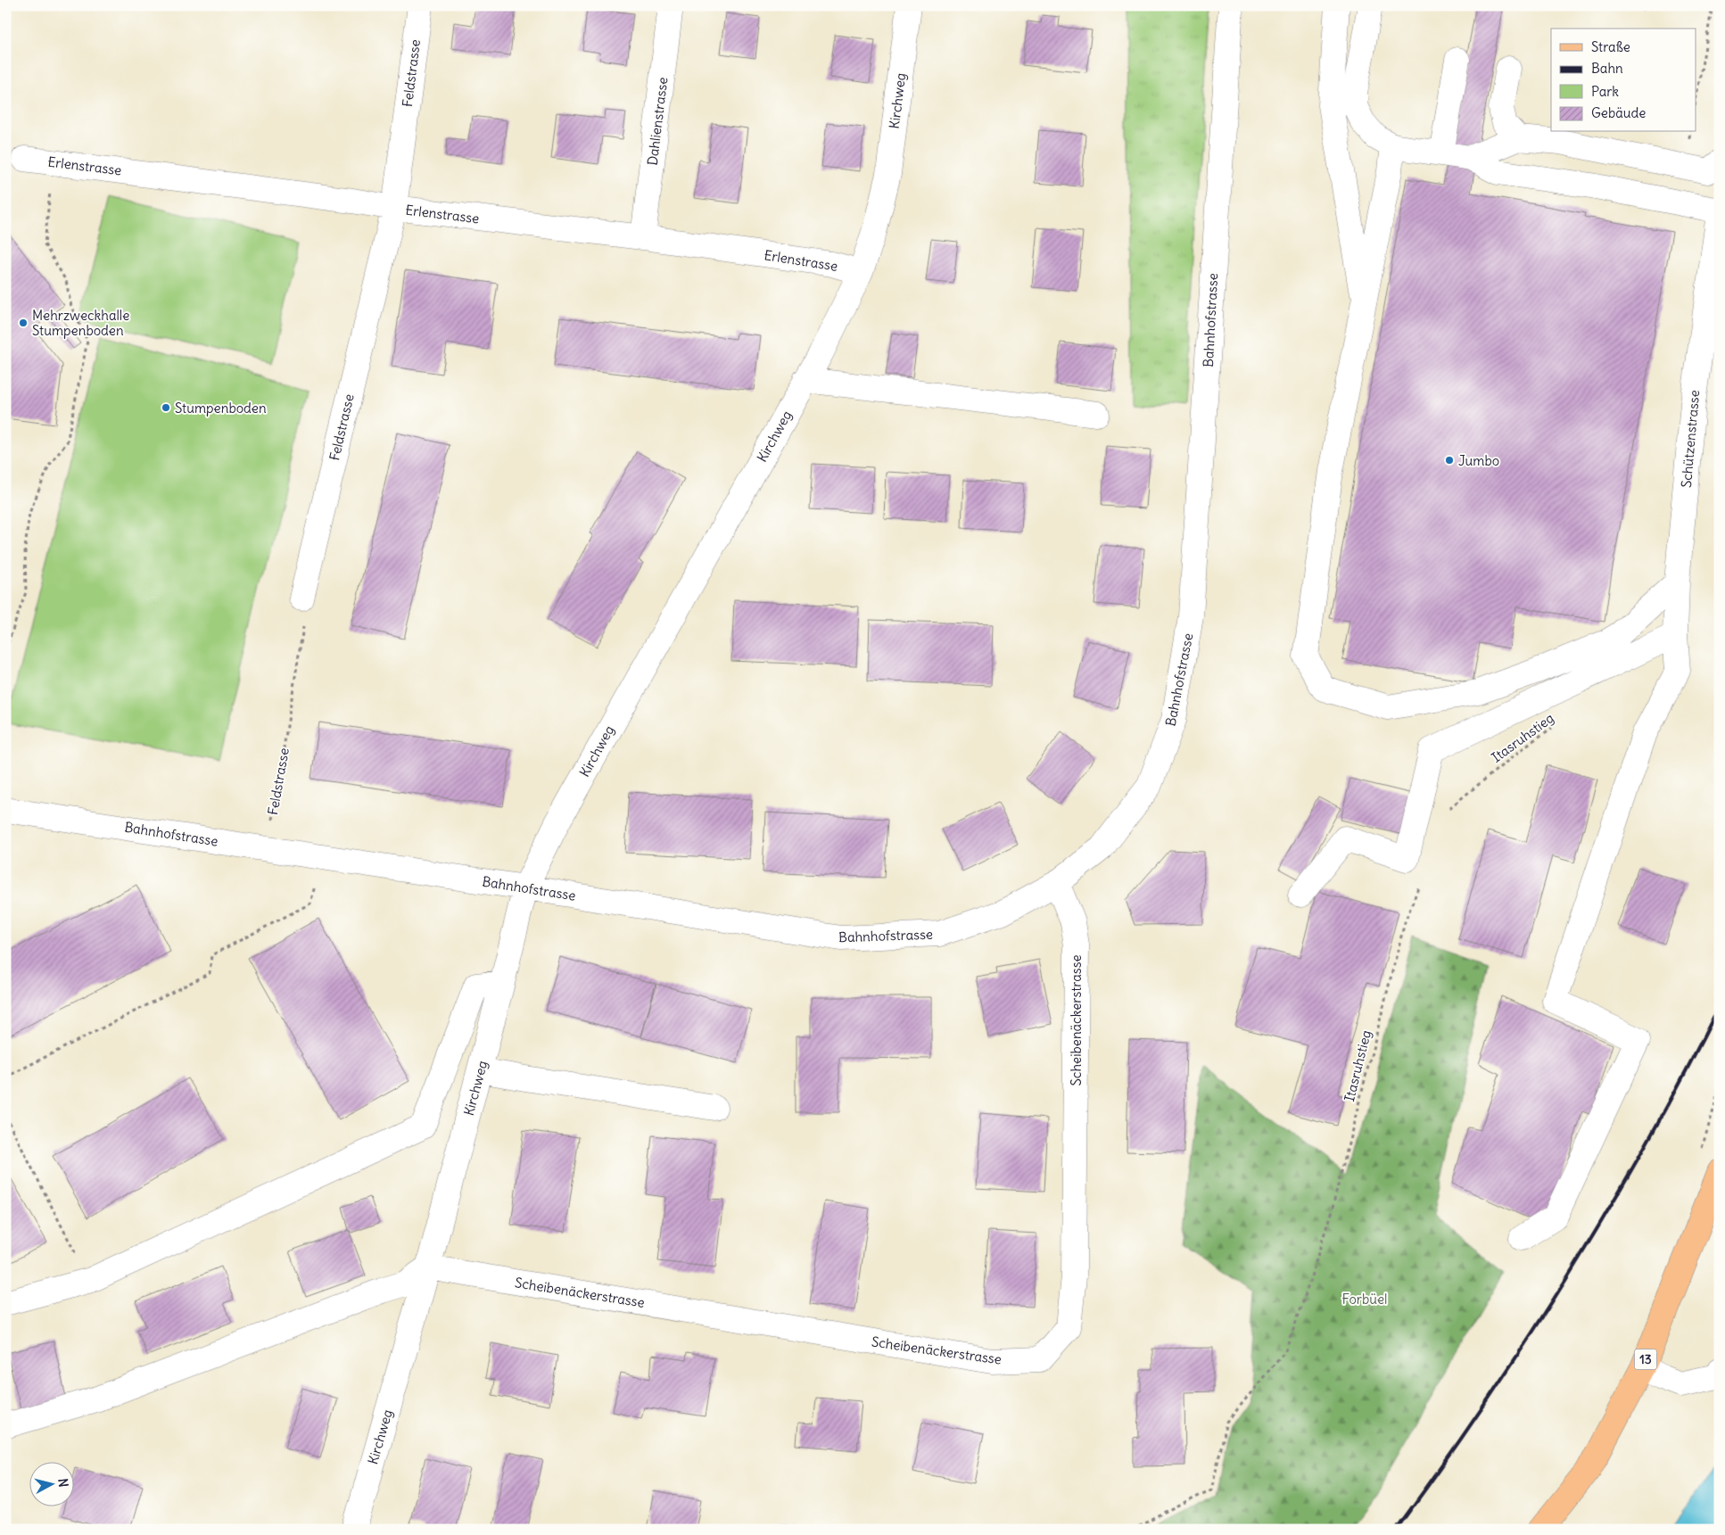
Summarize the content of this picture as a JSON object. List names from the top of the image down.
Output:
{
  "streets": {
    "main road": ["13"],
    "street": [
      "Feldstrasse",
      "Kirchweg",
      "Dahlienstrasse",
      "Erlenstrasse",
      "Bahnhofstrasse",
      "Schützenstrasse",
      "Scheibenäckerstrasse"
    ],
    "path": ["Itasruhstieg"]
  },
  "crossings": [
    ["Feldstrasse", "Erlenstrasse"],
    ["Feldstrasse", "Bahnhofstrasse"],
    ["Kirchweg", "Erlenstrasse"],
    ["Kirchweg", "Bahnhofstrasse"],
    ["Kirchweg", "Scheibenäckerstrasse"],
    ["Dahlienstrasse", "Erlenstrasse"],
    ["Bahnhofstrasse", "Scheibenäckerstrasse"]
  ],
  "parks": ["Forbüel"],
  "places": ["Mehrzweckhalle Stumpenboden", "Stumpenboden", "Jumbo"],
  "legend": [
    "Straße",
    "Bahn",
    "Park",
    "Gebäude"
  ],
  "north": "right"
}
